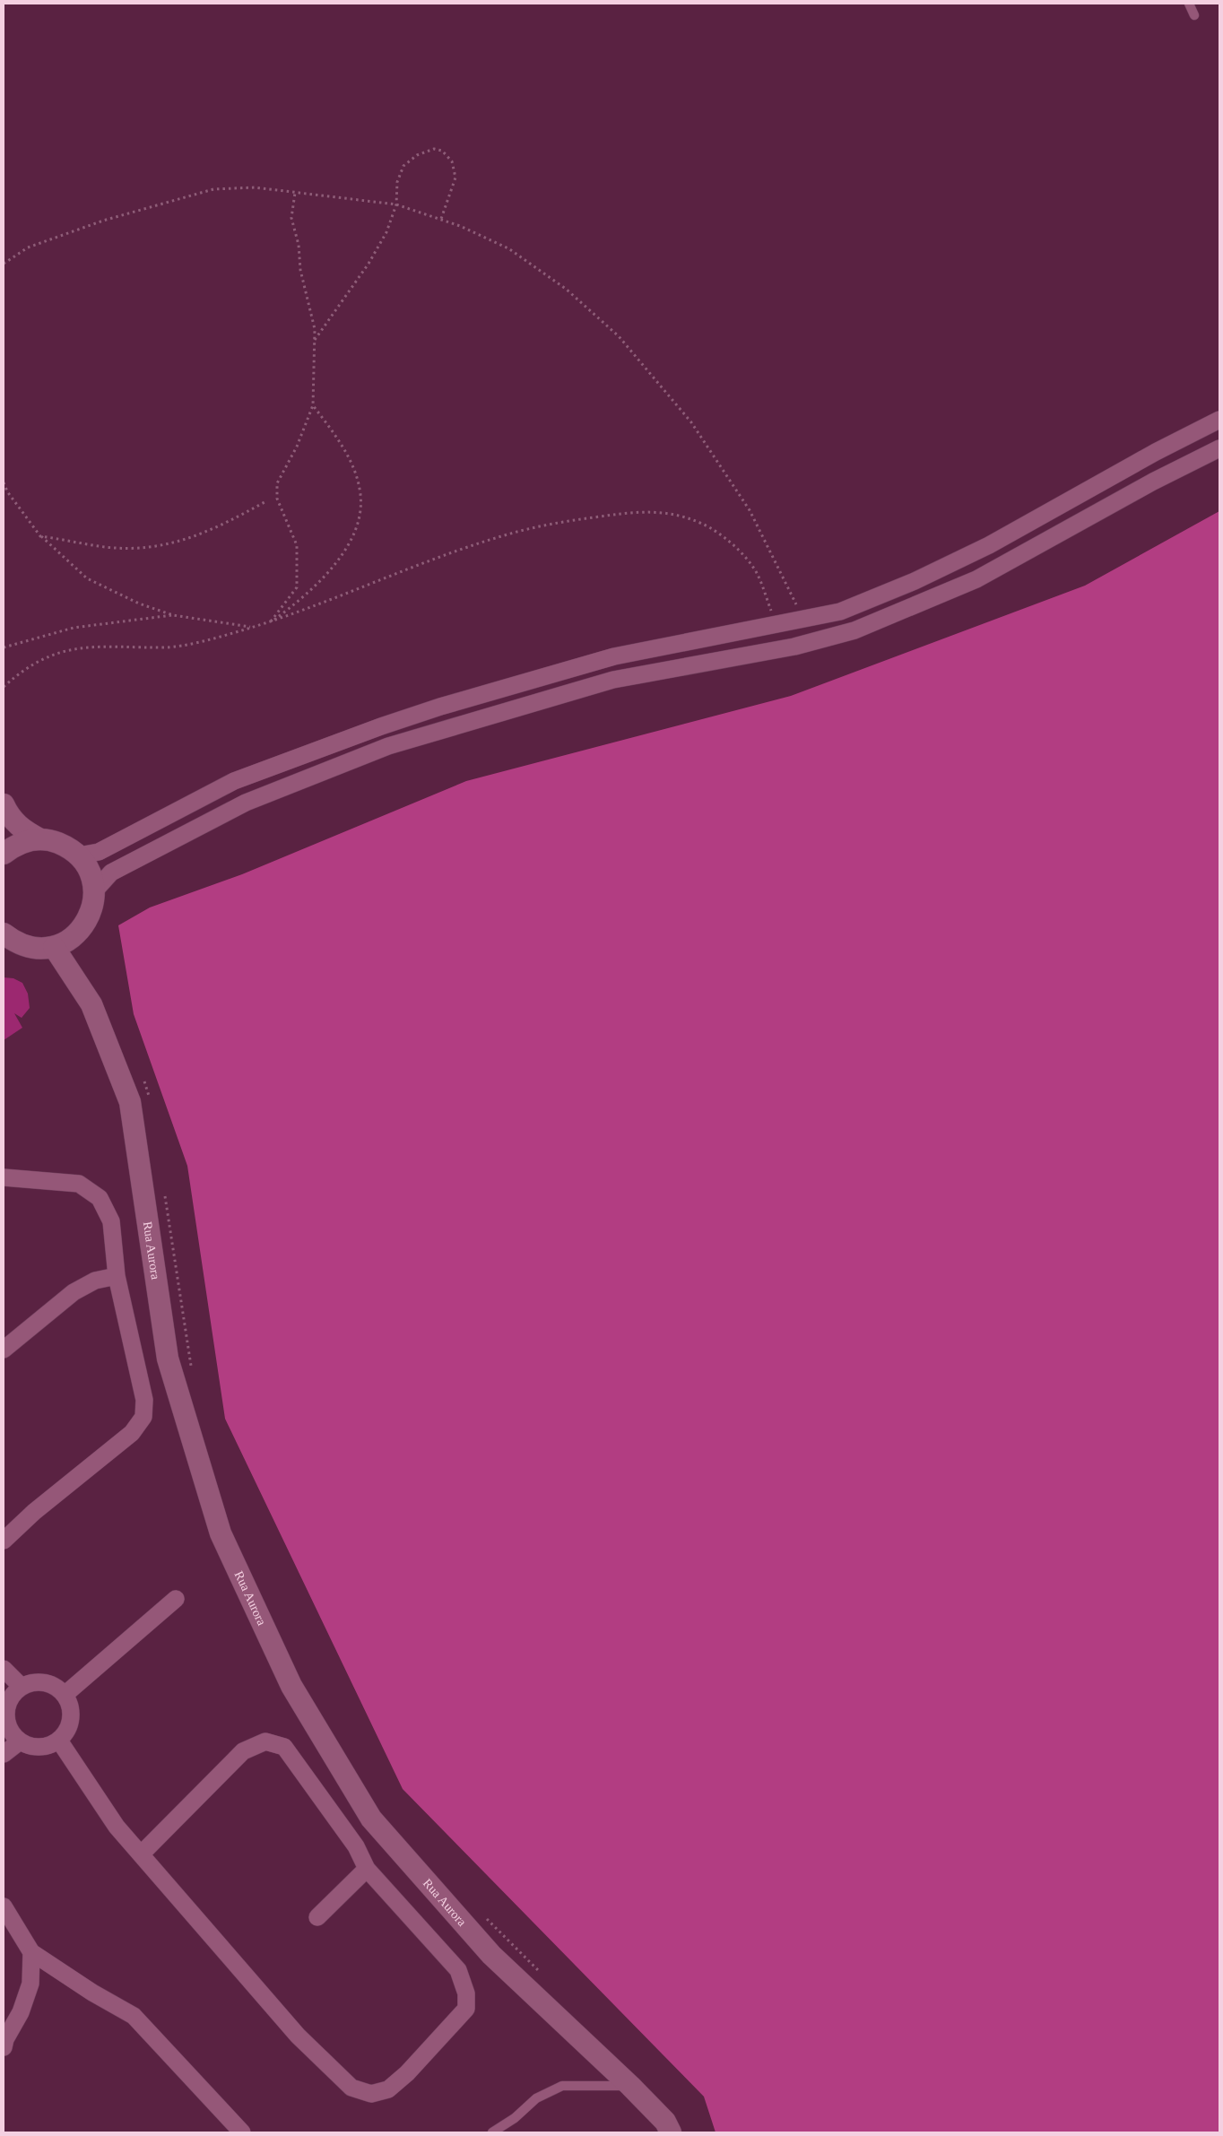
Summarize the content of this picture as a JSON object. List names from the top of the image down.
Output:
{
  "streets": {
    "street": ["Rua Aurora"]
  }
}
